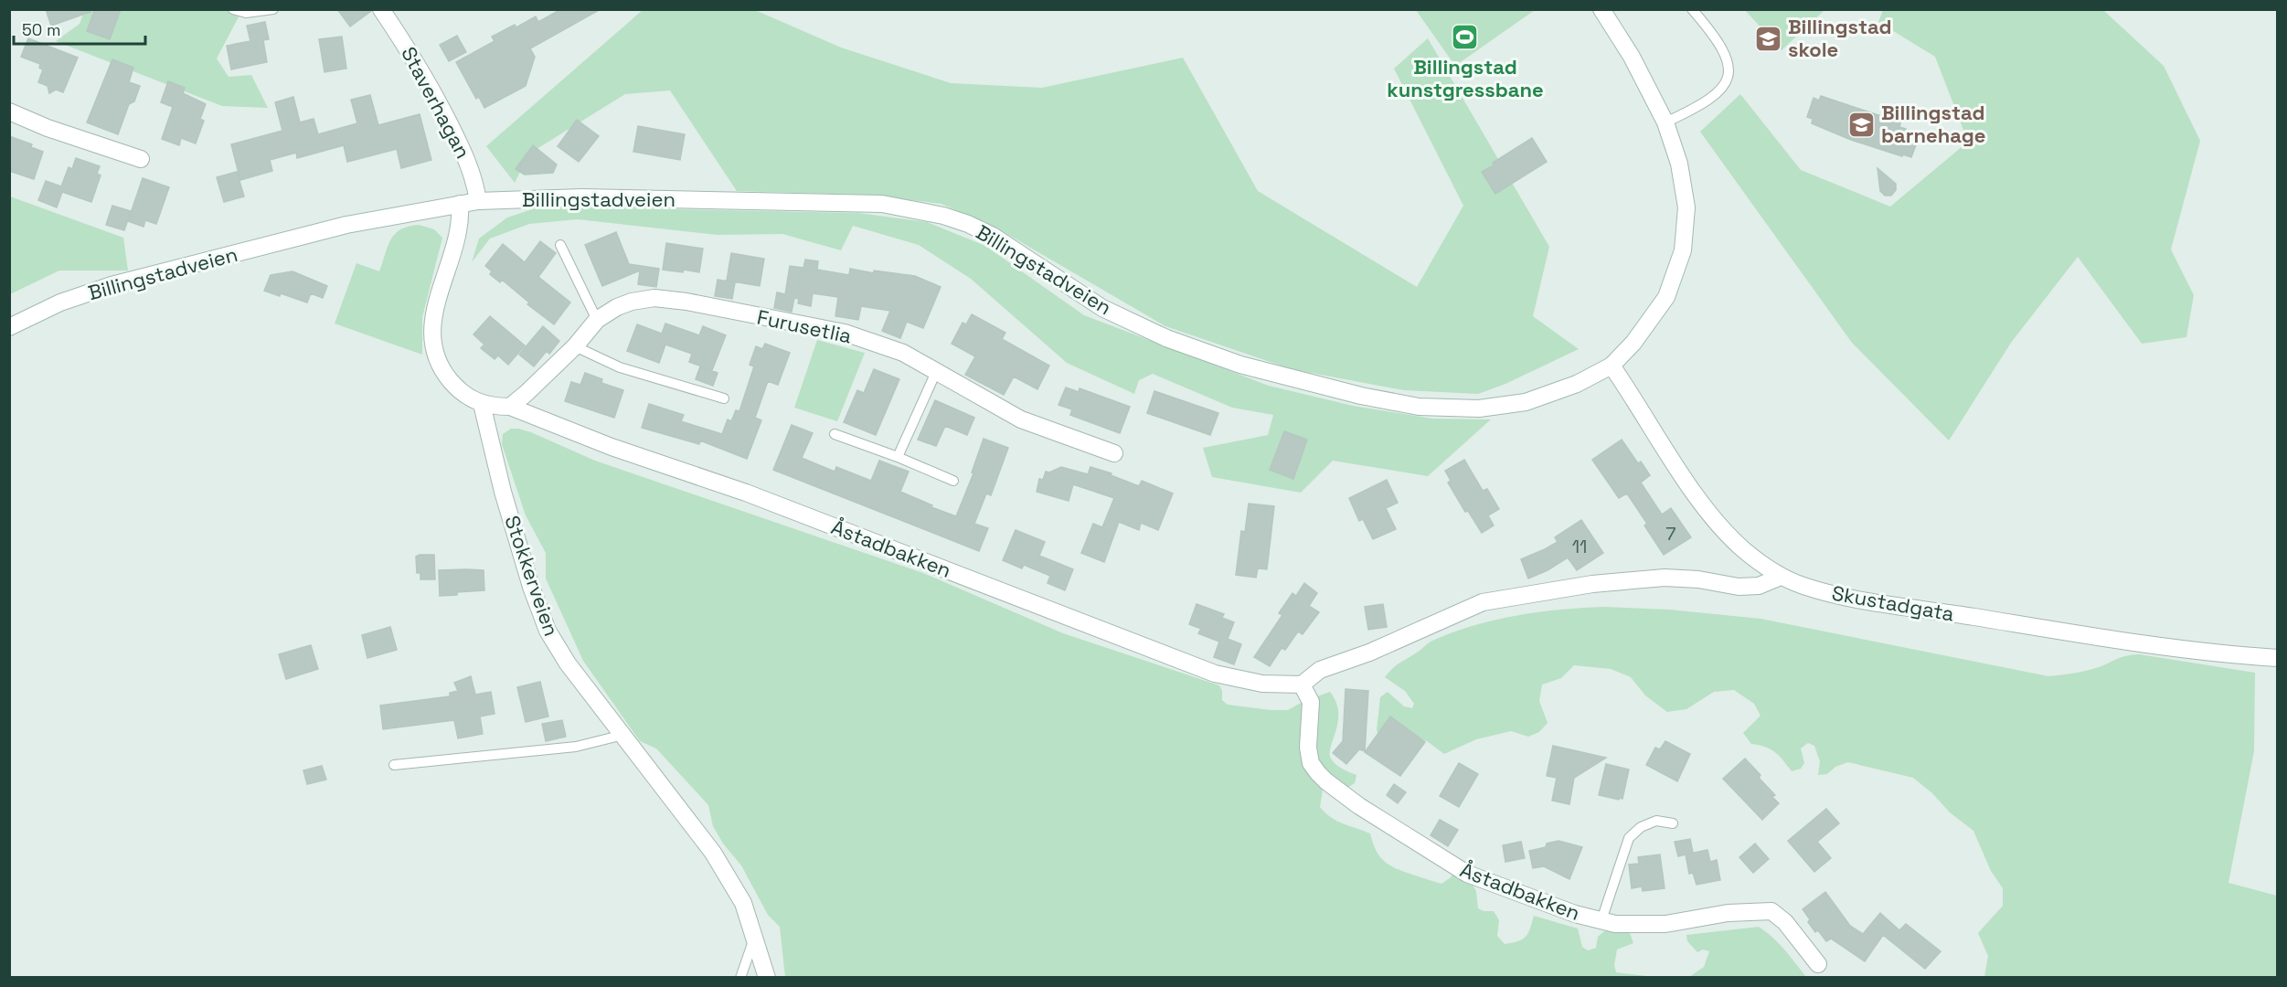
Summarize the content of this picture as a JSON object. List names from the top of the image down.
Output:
{
  "streets": {
    "street": [
      "Staverhagan",
      "Billingstadveien",
      "Furusetlia",
      "Åstadbakken",
      "Stokkerveien",
      "Skustadgata"
    ]
  },
  "crossings": [
    ["Staverhagan", "Billingstadveien"],
    ["Billingstadveien", "Skustadgata"],
    ["Furusetlia", "Åstadbakken"],
    ["Åstadbakken", "Stokkerveien"]
  ],
  "places": {
    "sports": ["Billingstad kunstgressbane"],
    "school or university": ["Billingstad skole", "Billingstad barnehage"]
  },
  "house_numbers": ["7", "11"],
  "scale_bar": "50 m"
}
